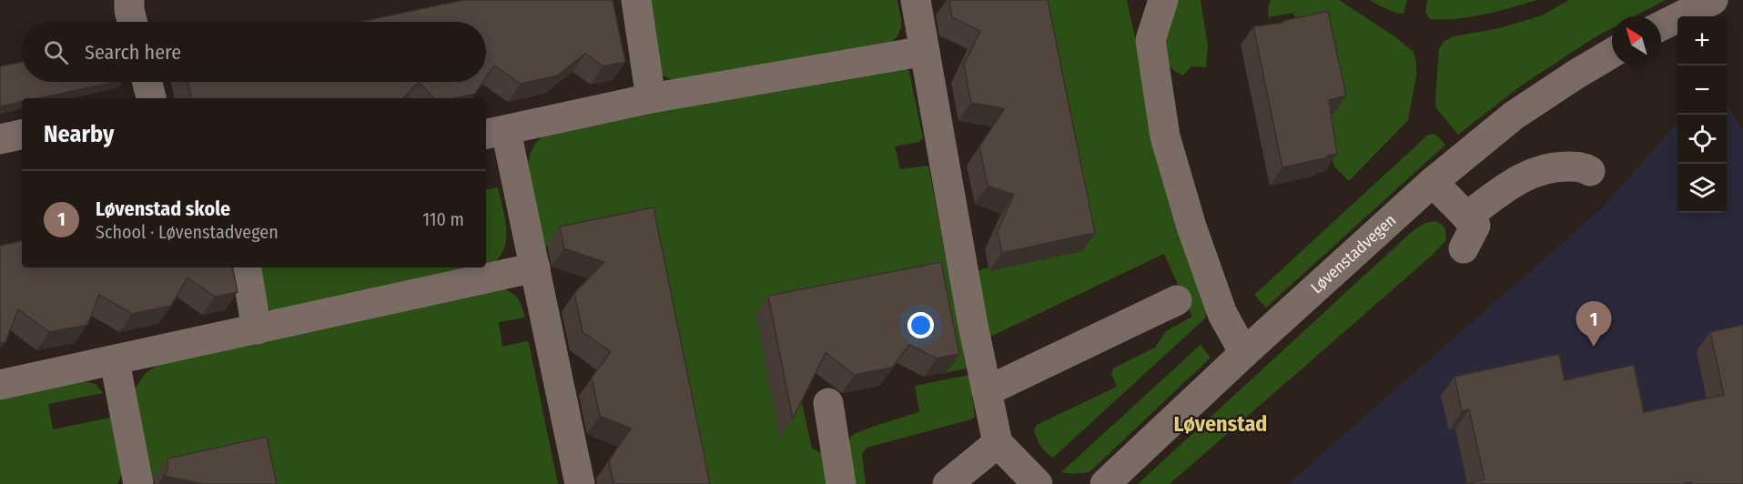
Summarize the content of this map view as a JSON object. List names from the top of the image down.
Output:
{
  "streets": {
    "street": ["Løvenstadvegen"]
  },
  "districts": ["Løvenstad"],
  "north": "top left",
  "page": {
    "map_buttons": ["+", "−"],
    "search": "Search here",
    "heading": "Nearby",
    "list": [
      {
        "mark": "1",
        "name": "Løvenstad skole",
        "note": "School · Løvenstadvegen",
        "value": "110 m"
      }
    ],
    "pins": "1"
  }
}
